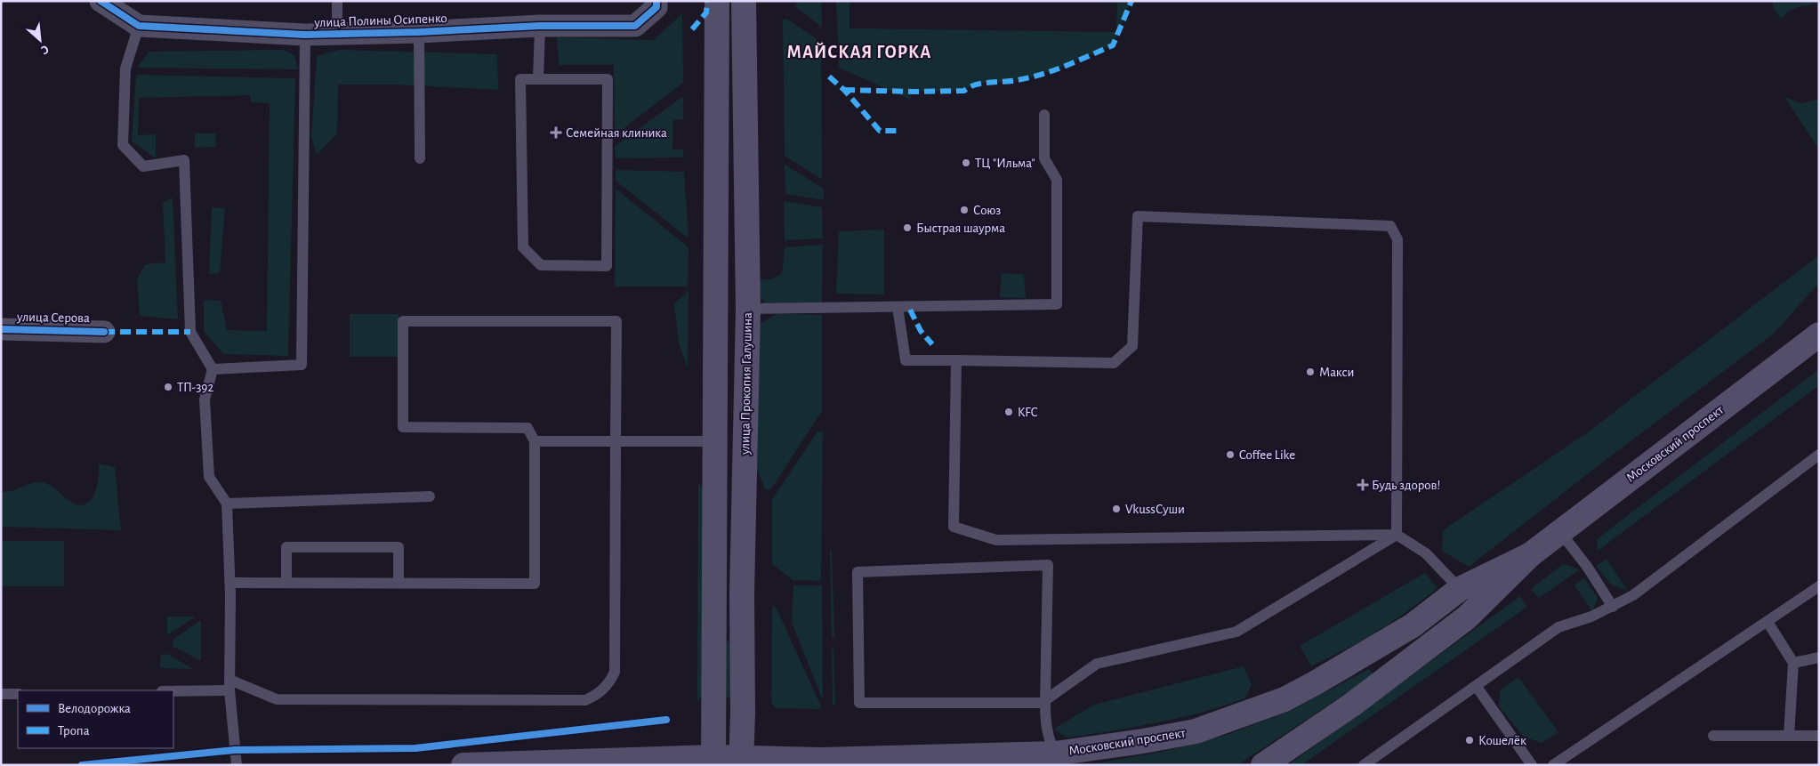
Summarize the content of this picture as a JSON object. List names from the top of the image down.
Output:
{
  "streets": {
    "main road": ["улица Прокопия Галушина", "Московский проспект"],
    "street": ["улица Полины Осипенко", "улица Серова"]
  },
  "crossings": [
    ["улица Прокопия Галушина", "Московский проспект"]
  ],
  "districts": ["МАЙСКАЯ ГОРКА"],
  "places": {
    "health": ["Семейная клиника", "Будь здоров!"],
    "other": [
      "ТЦ \"Ильма\"",
      "Союз",
      "Быстрая шаурма",
      "Макси",
      "ТП-392",
      "KFC",
      "Coffee Like",
      "VkussСуши",
      "Кошелёк"
    ]
  },
  "legend": ["Велодорожка", "Тропа"],
  "north": "bottom right"
}
